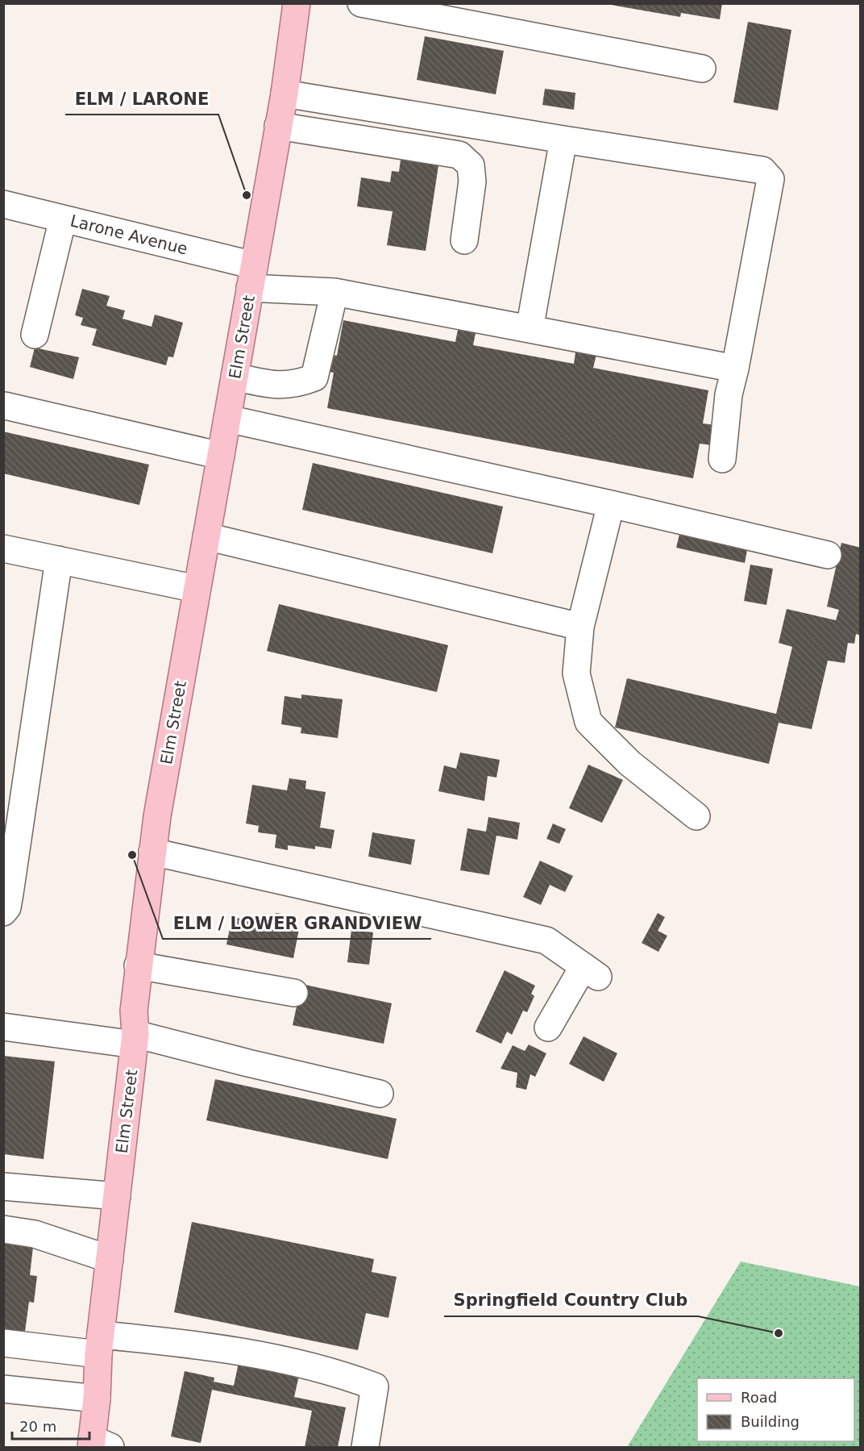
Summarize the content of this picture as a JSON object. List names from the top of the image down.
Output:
{
  "streets": {
    "main road": ["Elm Street"],
    "street": ["Larone Avenue"]
  },
  "crossings": [
    ["Larone Avenue", "Elm Street"]
  ],
  "places": ["ELM / LARONE", "ELM / LOWER GRANDVIEW", "Springfield Country Club"],
  "legend": ["Road", "Building"],
  "scale_bar": "20 m"
}
